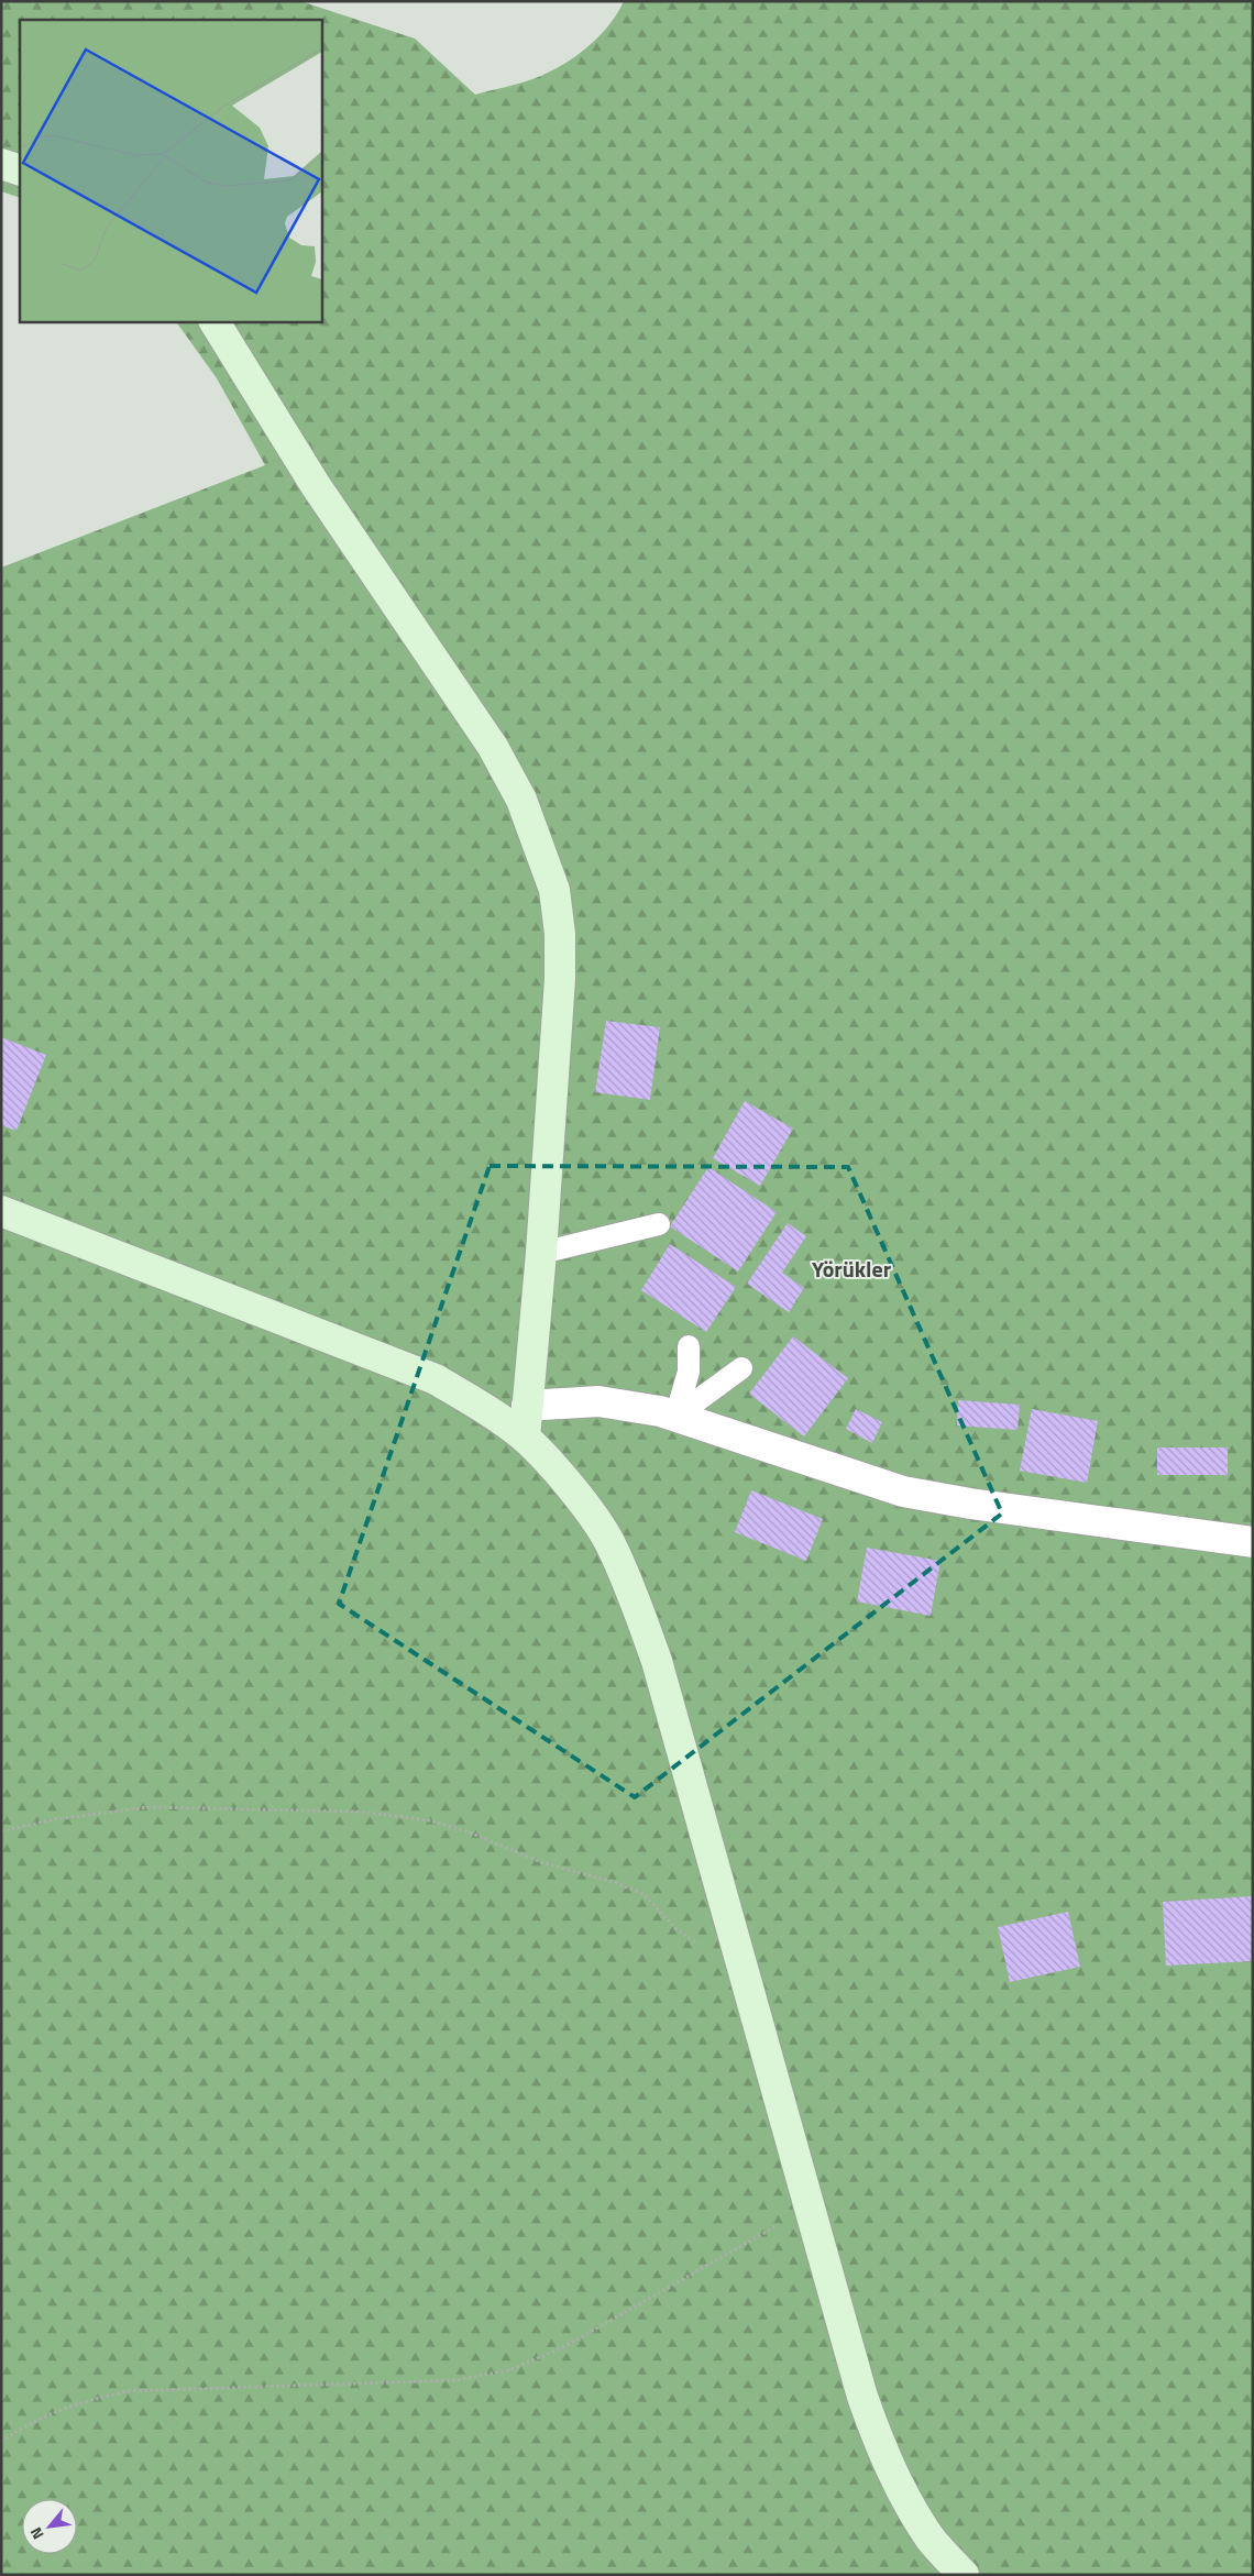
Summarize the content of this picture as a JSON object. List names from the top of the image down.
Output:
{
  "districts": ["Yörükler"],
  "north": "bottom left"
}
